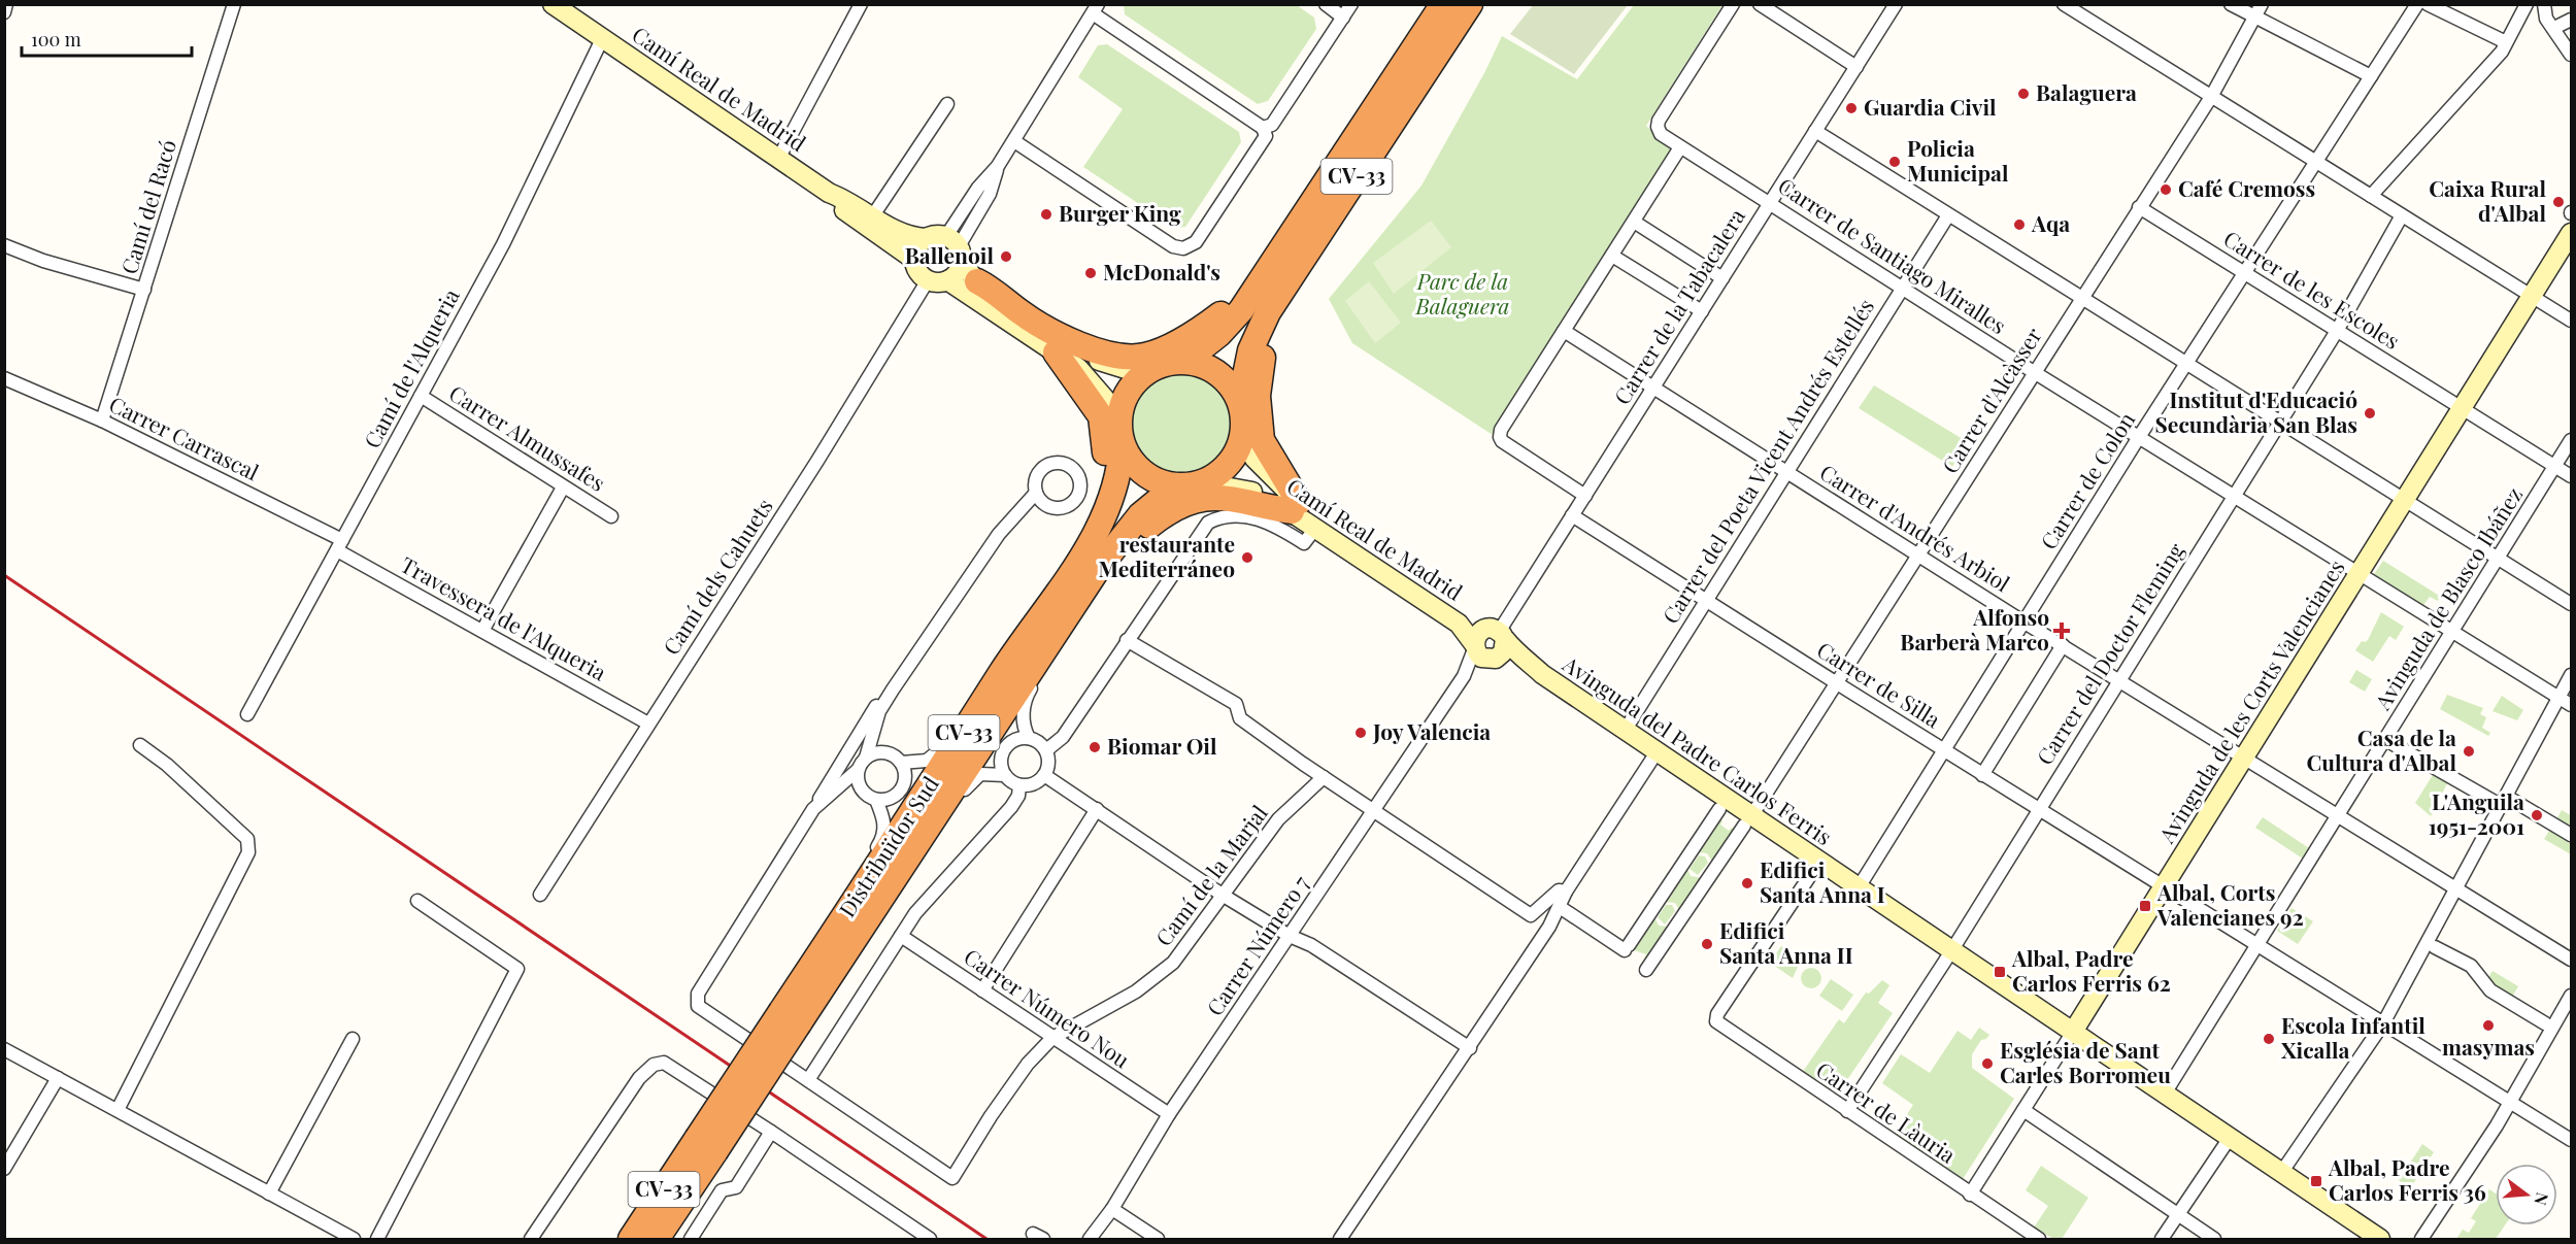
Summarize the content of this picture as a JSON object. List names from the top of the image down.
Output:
{
  "streets": {
    "highway": ["CV-33", "Distribuïdor Sud"],
    "street": [
      "Camí Real de Madrid",
      "Camí del Racó",
      "Carrer de Santiago Miralles",
      "Carrer de les Escoles",
      "Carrer de la Tabacalera",
      "Camí de l'Alqueria",
      "Carrer d'Alcàsser",
      "Carrer Carrascal",
      "Carrer Almussafes",
      "Carrer del Poeta Vicent Andrés Estellés",
      "Carrer de Colon",
      "Carrer d'Andrés Arbiol",
      "Camí dels Cahuets",
      "Avinguda de Blasco Ibáñez",
      "Travessera de l'Alqueria",
      "Carrer del Doctor Fleming",
      "Carrer de Silla",
      "Avinguda de les Corts Valencianes",
      "Avinguda del Padre Carlos Ferris",
      "Camí de la Marjal",
      "Carrer Número 7",
      "Carrer Número Nou",
      "Carrer de Làuria"
    ]
  },
  "crossings": [
    ["Camí Real de Madrid", "CV-33"],
    ["Camí Real de Madrid", "Carrer de la Tabacalera"],
    ["Camí Real de Madrid", "Camí de l'Alqueria"],
    ["Camí Real de Madrid", "Camí dels Cahuets"],
    ["Camí Real de Madrid", "Avinguda del Padre Carlos Ferris"],
    ["Camí Real de Madrid", "Distribuïdor Sud"],
    ["Camí Real de Madrid", "Carrer Número 7"],
    ["CV-33", "Distribuïdor Sud"],
    ["Camí del Racó", "Carrer Carrascal"],
    ["Carrer de Santiago Miralles", "Carrer de la Tabacalera"],
    ["Carrer de Santiago Miralles", "Carrer d'Alcàsser"],
    ["Carrer de Santiago Miralles", "Carrer del Poeta Vicent Andrés Estellés"],
    ["Carrer de Santiago Miralles", "Carrer de Colon"],
    ["Carrer de Santiago Miralles", "Avinguda de Blasco Ibáñez"],
    ["Carrer de Santiago Miralles", "Carrer del Doctor Fleming"],
    ["Carrer de Santiago Miralles", "Avinguda de les Corts Valencianes"],
    ["Carrer de les Escoles", "Carrer d'Alcàsser"],
    ["Carrer de les Escoles", "Carrer de Colon"],
    ["Carrer de les Escoles", "Avinguda de Blasco Ibáñez"],
    ["Carrer de les Escoles", "Carrer del Doctor Fleming"],
    ["Carrer de les Escoles", "Avinguda de les Corts Valencianes"],
    ["Carrer de la Tabacalera", "Carrer d'Andrés Arbiol"],
    ["Carrer de la Tabacalera", "Carrer de Silla"],
    ["Carrer de la Tabacalera", "Avinguda del Padre Carlos Ferris"],
    ["Camí de l'Alqueria", "Carrer Carrascal"],
    ["Camí de l'Alqueria", "Carrer Almussafes"],
    ["Camí de l'Alqueria", "Travessera de l'Alqueria"],
    ["Carrer d'Alcàsser", "Carrer d'Andrés Arbiol"],
    ["Carrer d'Alcàsser", "Carrer de Silla"],
    ["Carrer d'Alcàsser", "Avinguda del Padre Carlos Ferris"],
    ["Carrer Carrascal", "Travessera de l'Alqueria"],
    ["Carrer del Poeta Vicent Andrés Estellés", "Carrer d'Andrés Arbiol"],
    ["Carrer del Poeta Vicent Andrés Estellés", "Carrer de Silla"],
    ["Carrer del Poeta Vicent Andrés Estellés", "Avinguda del Padre Carlos Ferris"],
    ["Carrer de Colon", "Carrer d'Andrés Arbiol"],
    ["Carrer de Colon", "Carrer de Silla"],
    ["Carrer de Colon", "Avinguda del Padre Carlos Ferris"],
    ["Carrer d'Andrés Arbiol", "Avinguda de Blasco Ibáñez"],
    ["Carrer d'Andrés Arbiol", "Carrer del Doctor Fleming"],
    ["Carrer d'Andrés Arbiol", "Avinguda de les Corts Valencianes"],
    ["Camí dels Cahuets", "Travessera de l'Alqueria"],
    ["Avinguda de Blasco Ibáñez", "Carrer de Silla"],
    ["Avinguda de Blasco Ibáñez", "Avinguda del Padre Carlos Ferris"],
    ["Carrer del Doctor Fleming", "Carrer de Silla"],
    ["Carrer del Doctor Fleming", "Avinguda del Padre Carlos Ferris"],
    ["Carrer del Doctor Fleming", "Carrer de Làuria"],
    ["Carrer de Silla", "Avinguda de les Corts Valencianes"],
    ["Avinguda de les Corts Valencianes", "Avinguda del Padre Carlos Ferris"],
    ["Avinguda de les Corts Valencianes", "Carrer de Làuria"],
    ["Avinguda del Padre Carlos Ferris", "Carrer Número 7"],
    ["Avinguda del Padre Carlos Ferris", "Carrer de Làuria"],
    ["Camí de la Marjal", "Carrer Número Nou"],
    ["Carrer Número 7", "Carrer Número Nou"]
  ],
  "parks": ["Parc de la Balaguera"],
  "places": {
    "other": [
      "Balaguera",
      "Guardia Civil",
      "Policia Municipal",
      "Café Cremoss",
      "Caixa Rural d'Albal",
      "Burger King",
      "Aqa",
      "Ballenoil",
      "McDonald's",
      "Institut d'Educació Secundària San Blas",
      "restaurante Mediterráneo",
      "Joy Valencia",
      "Biomar Oil",
      "Casa de la Cultura d'Albal",
      "L'Anguila 1951-2001",
      "Edifici Santa Anna I",
      "Edifici Santa Anna II",
      "masymas",
      "Escola Infantil Xicalla",
      "Església de Sant Carles Borromeu"
    ],
    "health": ["Alfonso Barberà Marco"],
    "transit": ["Albal, Corts Valencianes 92", "Albal, Padre Carlos Ferris 62", "Albal, Padre Carlos Ferris 36"]
  },
  "scale_bar": "100 m",
  "north": "right"
}
